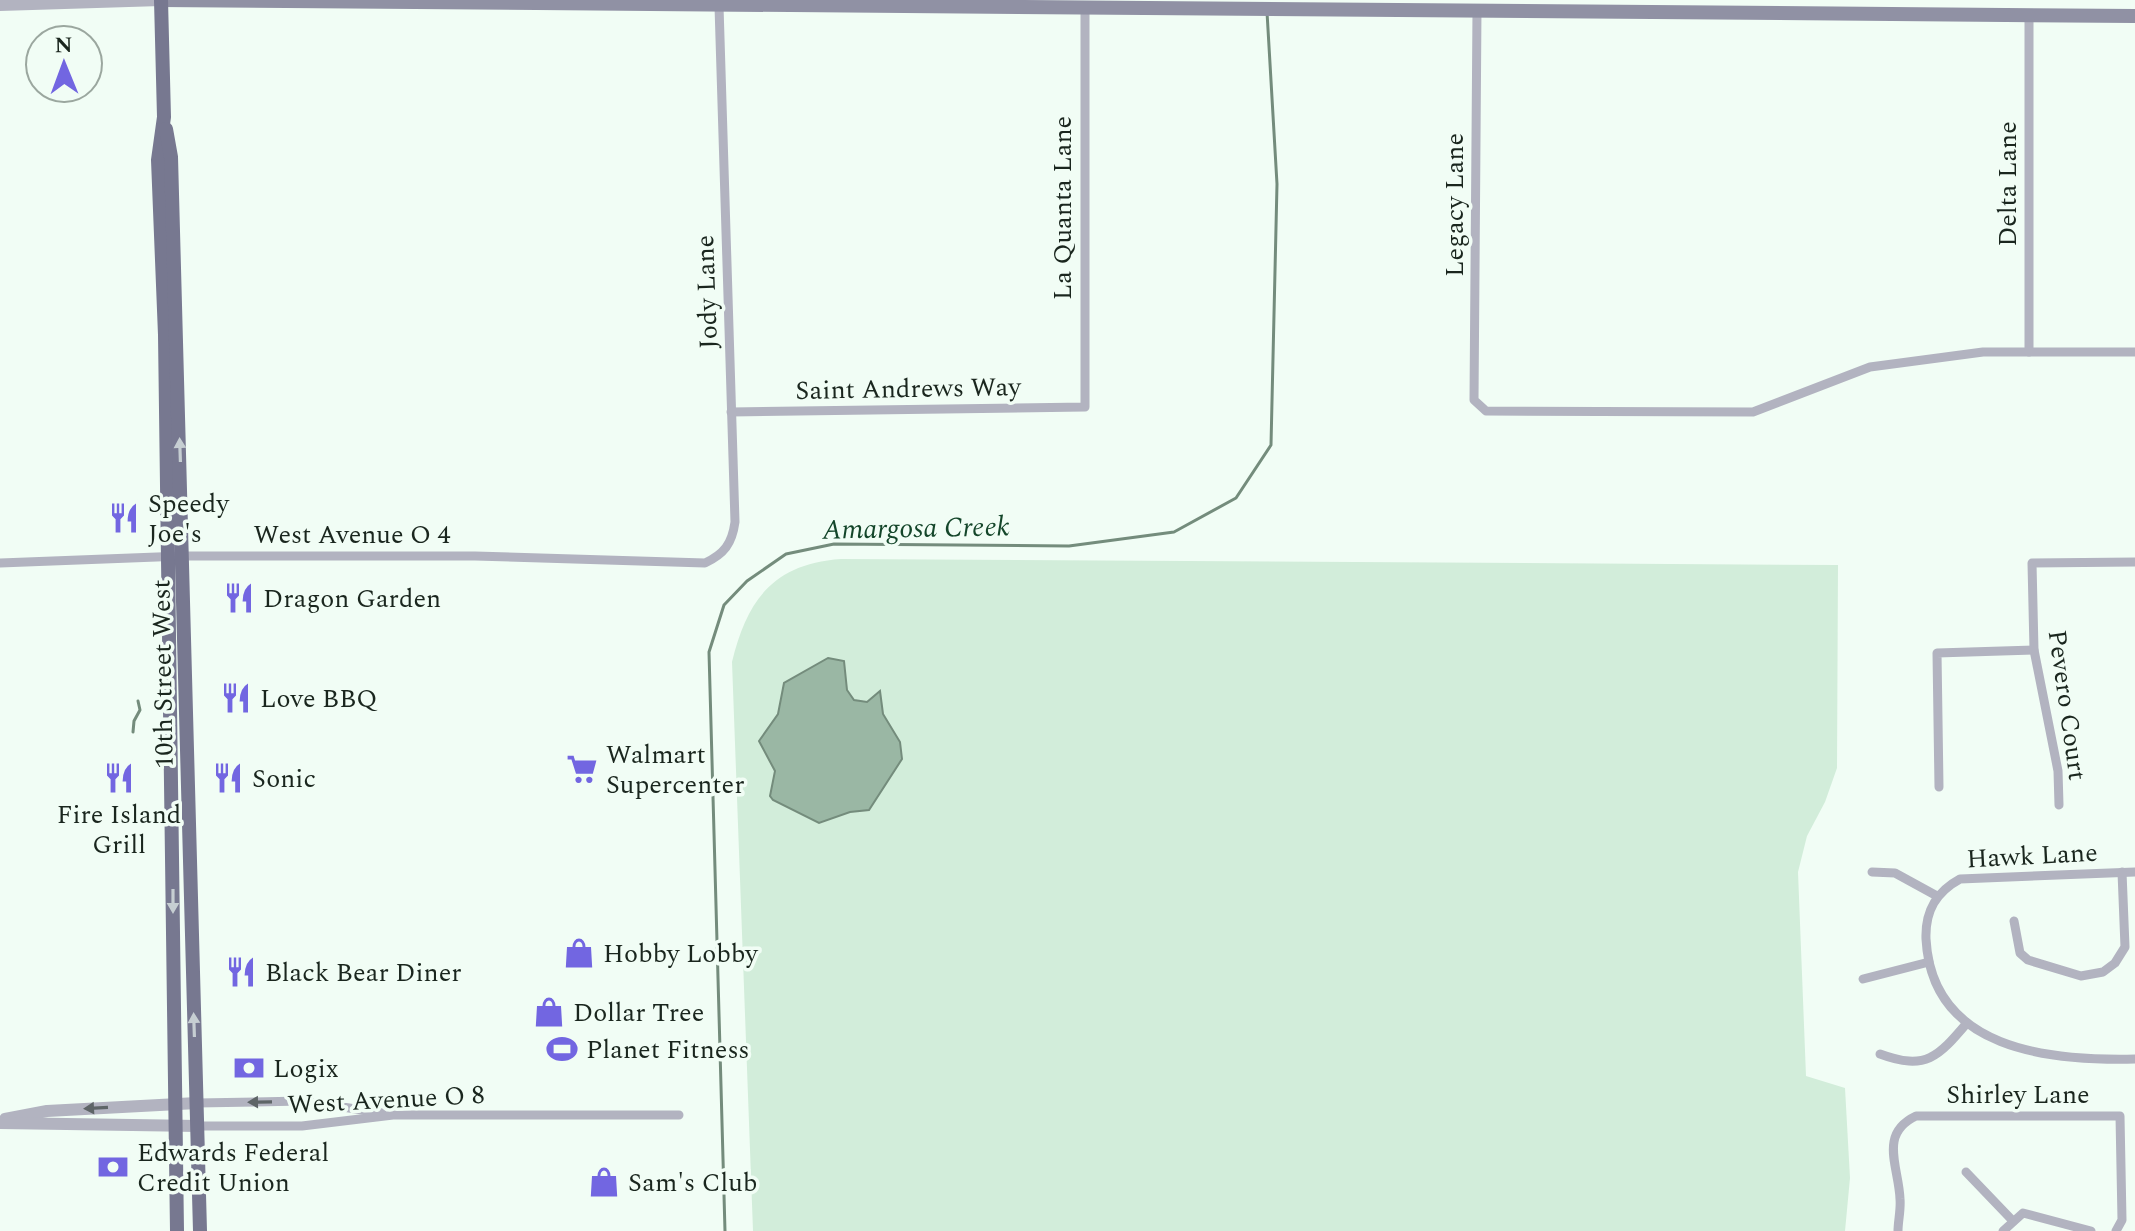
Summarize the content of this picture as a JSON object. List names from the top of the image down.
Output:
{
  "streets": {
    "main road": ["10th Street West"],
    "street": [
      "Delta Lane",
      "Legacy Lane",
      "La Quanta Lane",
      "Jody Lane",
      "Saint Andrews Way",
      "West Avenue O 4",
      "Pevero Court",
      "Hawk Lane",
      "Shirley Lane",
      "West Avenue O 8"
    ]
  },
  "crossings": [
    ["Delta Lane", "Legacy Lane"],
    ["La Quanta Lane", "Saint Andrews Way"],
    ["Jody Lane", "Saint Andrews Way"],
    ["Jody Lane", "West Avenue O 4"],
    ["West Avenue O 4", "10th Street West"],
    ["10th Street West", "West Avenue O 8"]
  ],
  "water": ["Amargosa Creek"],
  "places": {
    "restaurant": [
      "Speedy Joe's",
      "Dragon Garden",
      "Love BBQ",
      "Fire Island Grill",
      "Sonic",
      "Black Bear Diner"
    ],
    "supermarket": ["Walmart Supercenter"],
    "shop": ["Hobby Lobby", "Dollar Tree", "Sam's Club"],
    "sports": ["Planet Fitness"],
    "bank": ["Logix", "Edwards Federal Credit Union"]
  },
  "north": "top"
}
